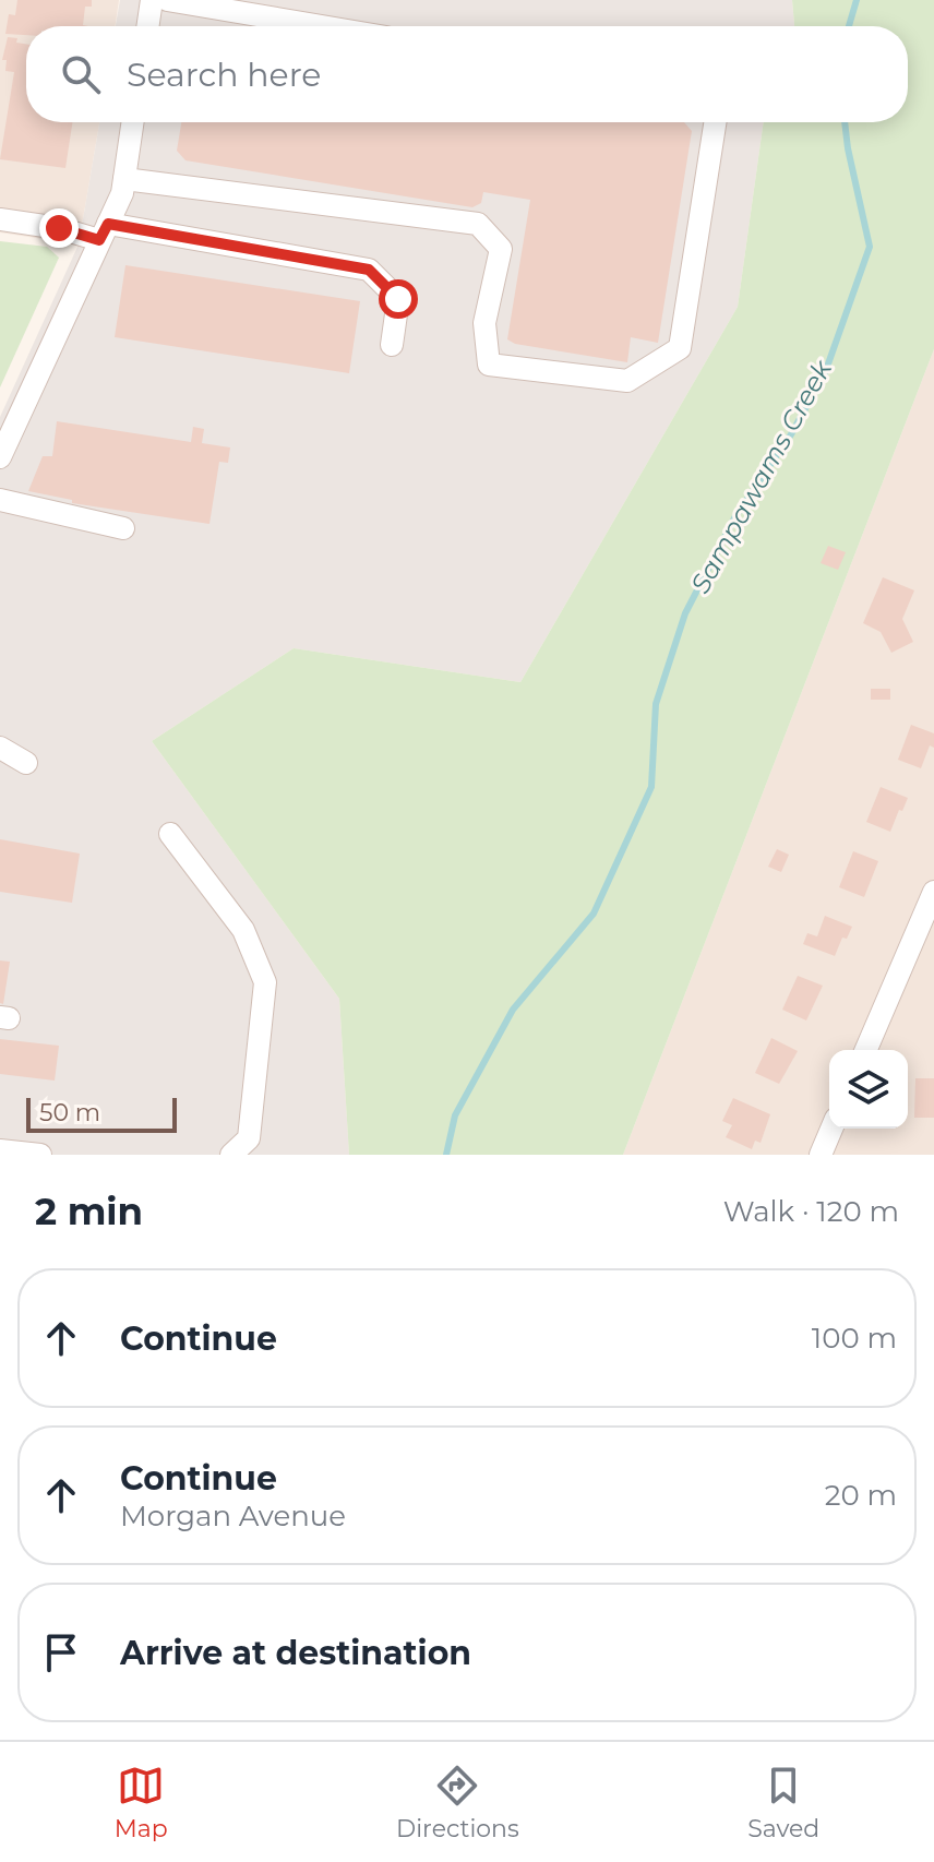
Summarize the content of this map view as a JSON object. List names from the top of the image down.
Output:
{
  "water": ["Sampawams Creek"],
  "scale_bar": "50 m",
  "page": {
    "search": "Search here",
    "scale": "50 m",
    "heading": ["2 min", "Walk · 120 m"],
    "list": [
      ["Continue", "100 m"],
      ["Continue", "Morgan Avenue", "20 m"],
      "Arrive at destination"
    ],
    "nav": ["Map", "Directions", "Saved"]
  }
}
